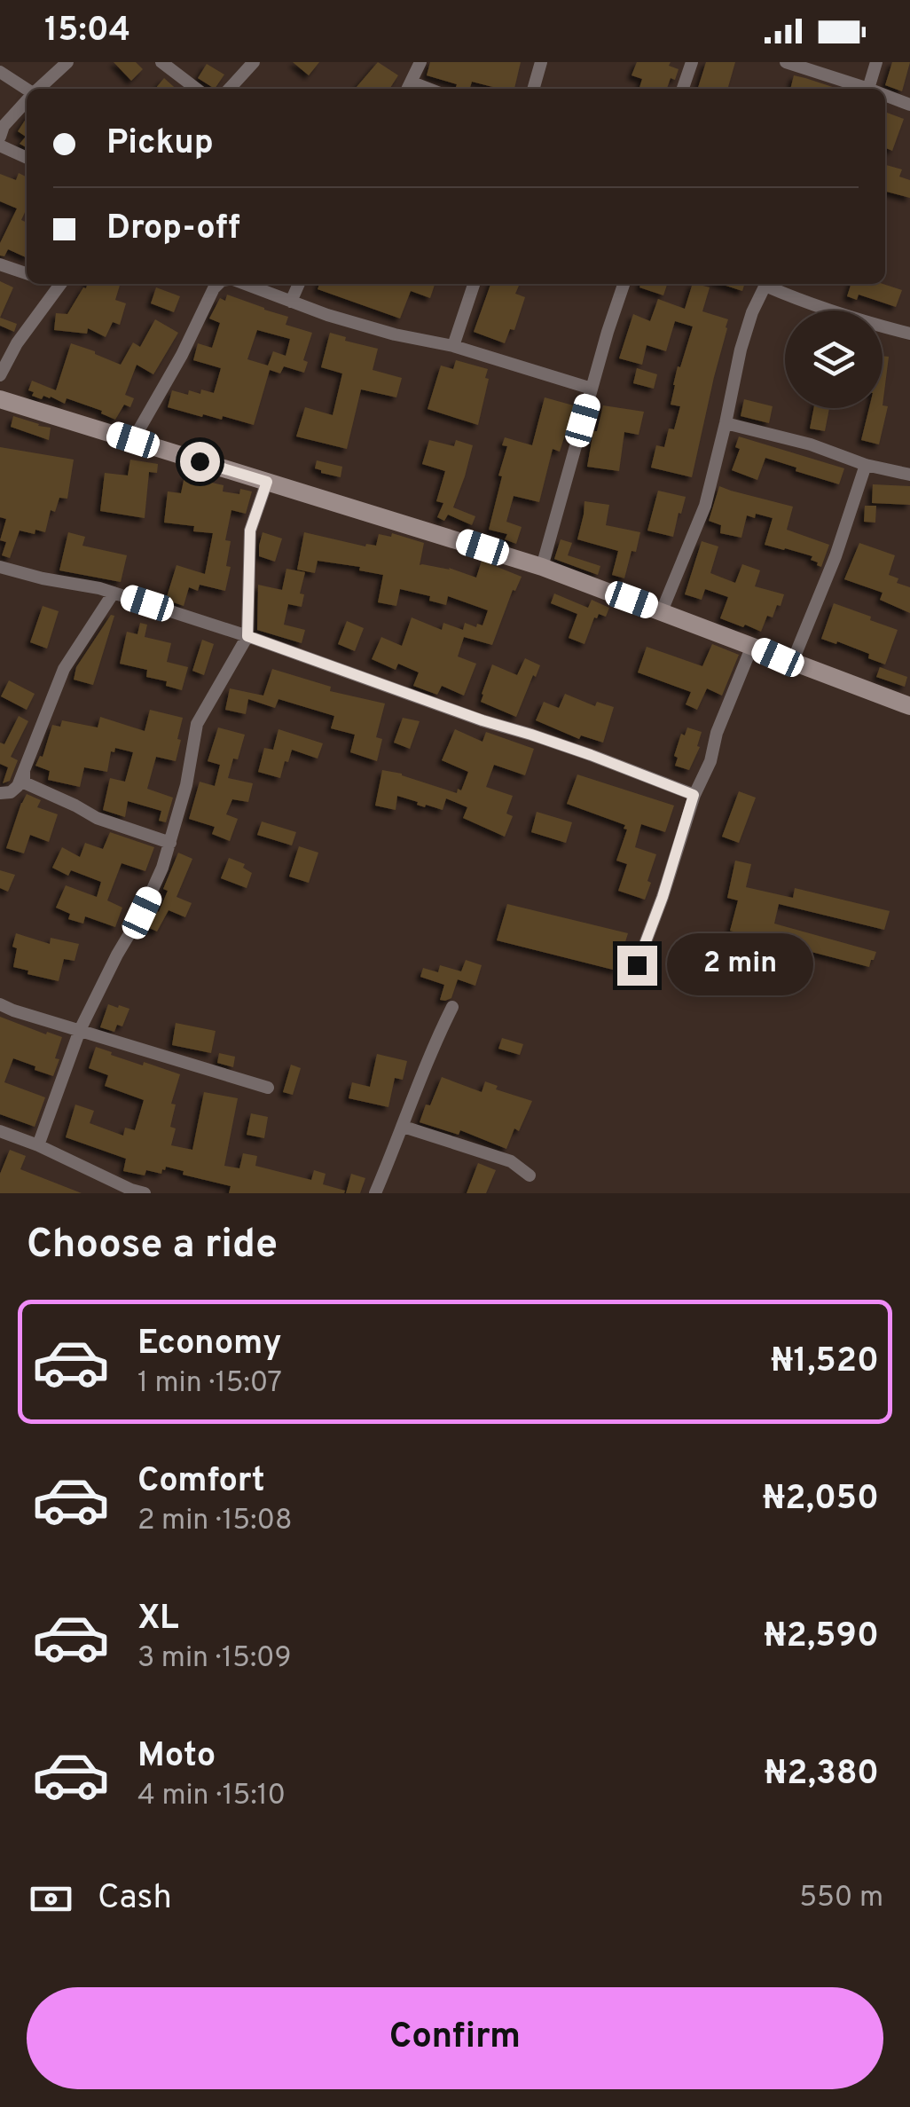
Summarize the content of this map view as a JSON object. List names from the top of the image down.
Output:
{
  "page": {
    "status": "15:04",
    "banner": ["Pickup", "Drop-off"],
    "bubble": "2 min",
    "heading": "Choose a ride",
    "list": [
      {
        "name": "Economy",
        "note": "1 min · 15:07",
        "value": "₦1,520"
      },
      {
        "name": "Comfort",
        "note": "2 min · 15:08",
        "value": "₦2,050"
      },
      {
        "name": "XL",
        "note": "3 min · 15:09",
        "value": "₦2,590"
      },
      {
        "name": "Moto",
        "note": "4 min · 15:10",
        "value": "₦2,380"
      }
    ],
    "pay": ["Cash", "550 m"],
    "buttons": "Confirm"
  }
}
